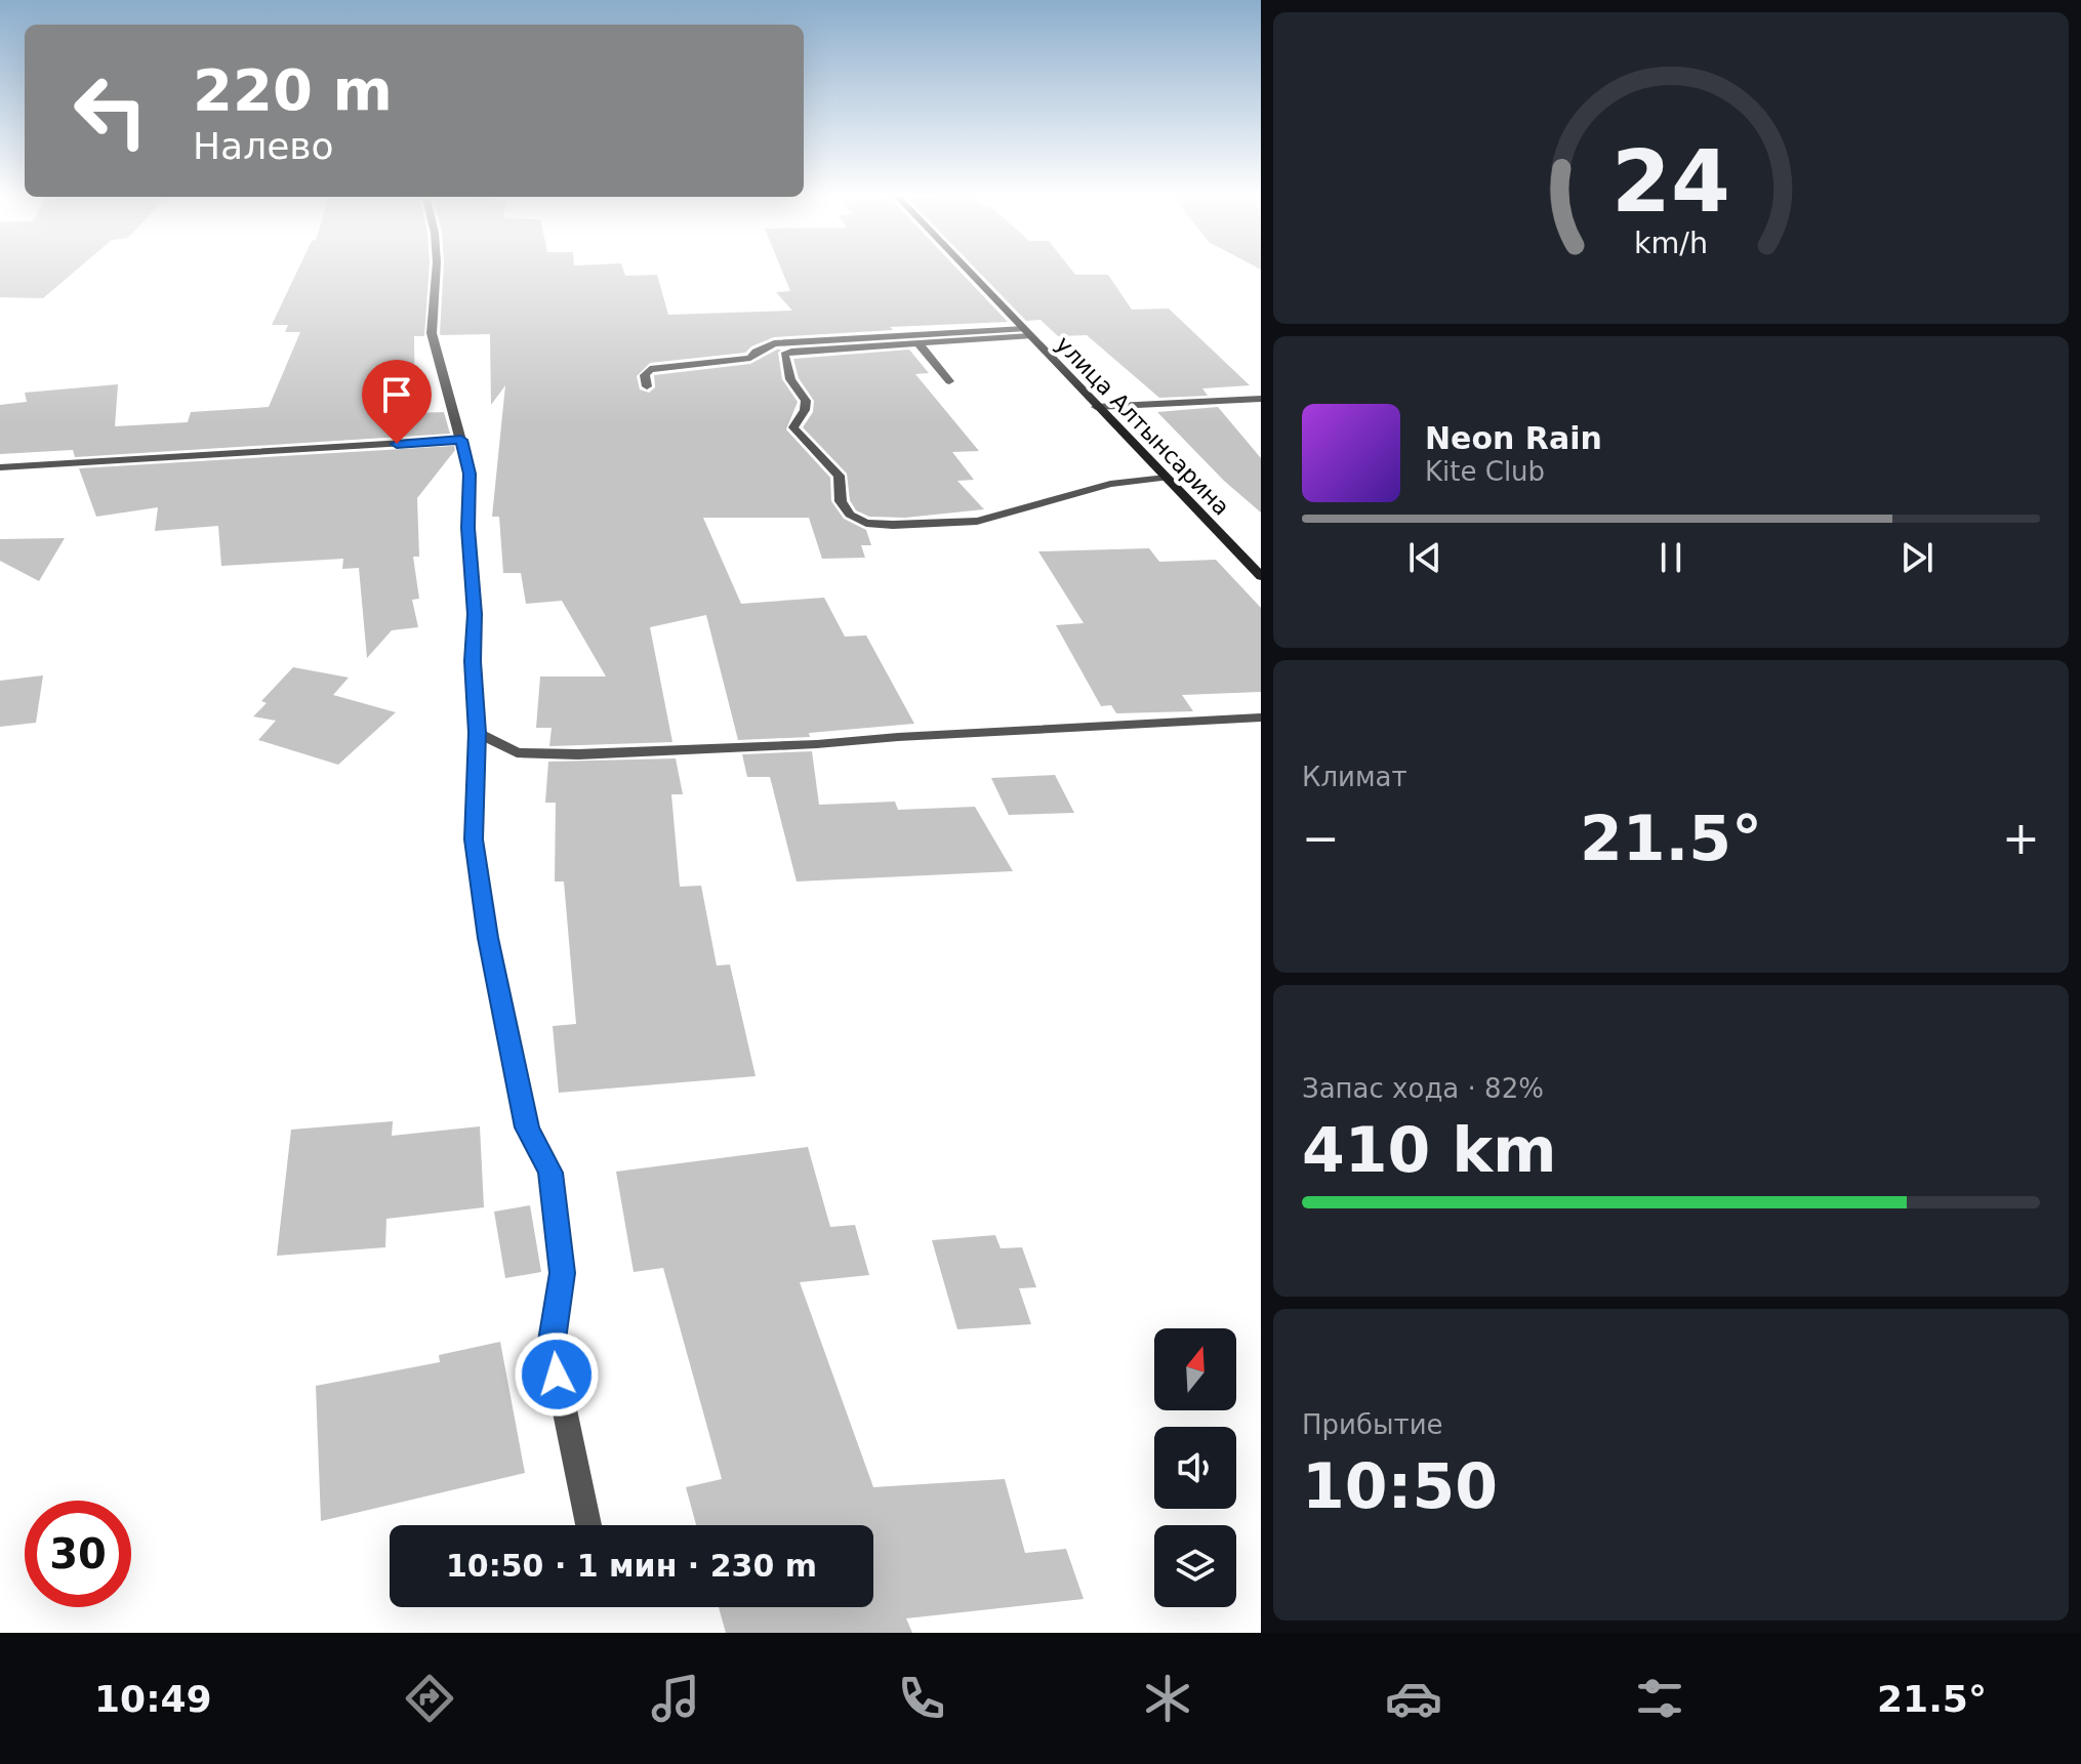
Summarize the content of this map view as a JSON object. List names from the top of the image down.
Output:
{
  "streets": {
    "street": ["улица Алтынсарина"]
  },
  "north": "top",
  "page": {
    "turn": ["220 m", "Налево"],
    "song": ["Neon Rain", "Kite Club"],
    "tile": [
      "Климат",
      ["Запас хода · 82%", "410 km"],
      ["Прибытие", "10:50"]
    ],
    "heat": ["−", "21.5°", "+"],
    "limit": "30",
    "trip": "10:50 · 1 мин · 230 m",
    "tabs": ["10:49", "21.5°"],
    "gauge": ["24", "km/h"]
  }
}
